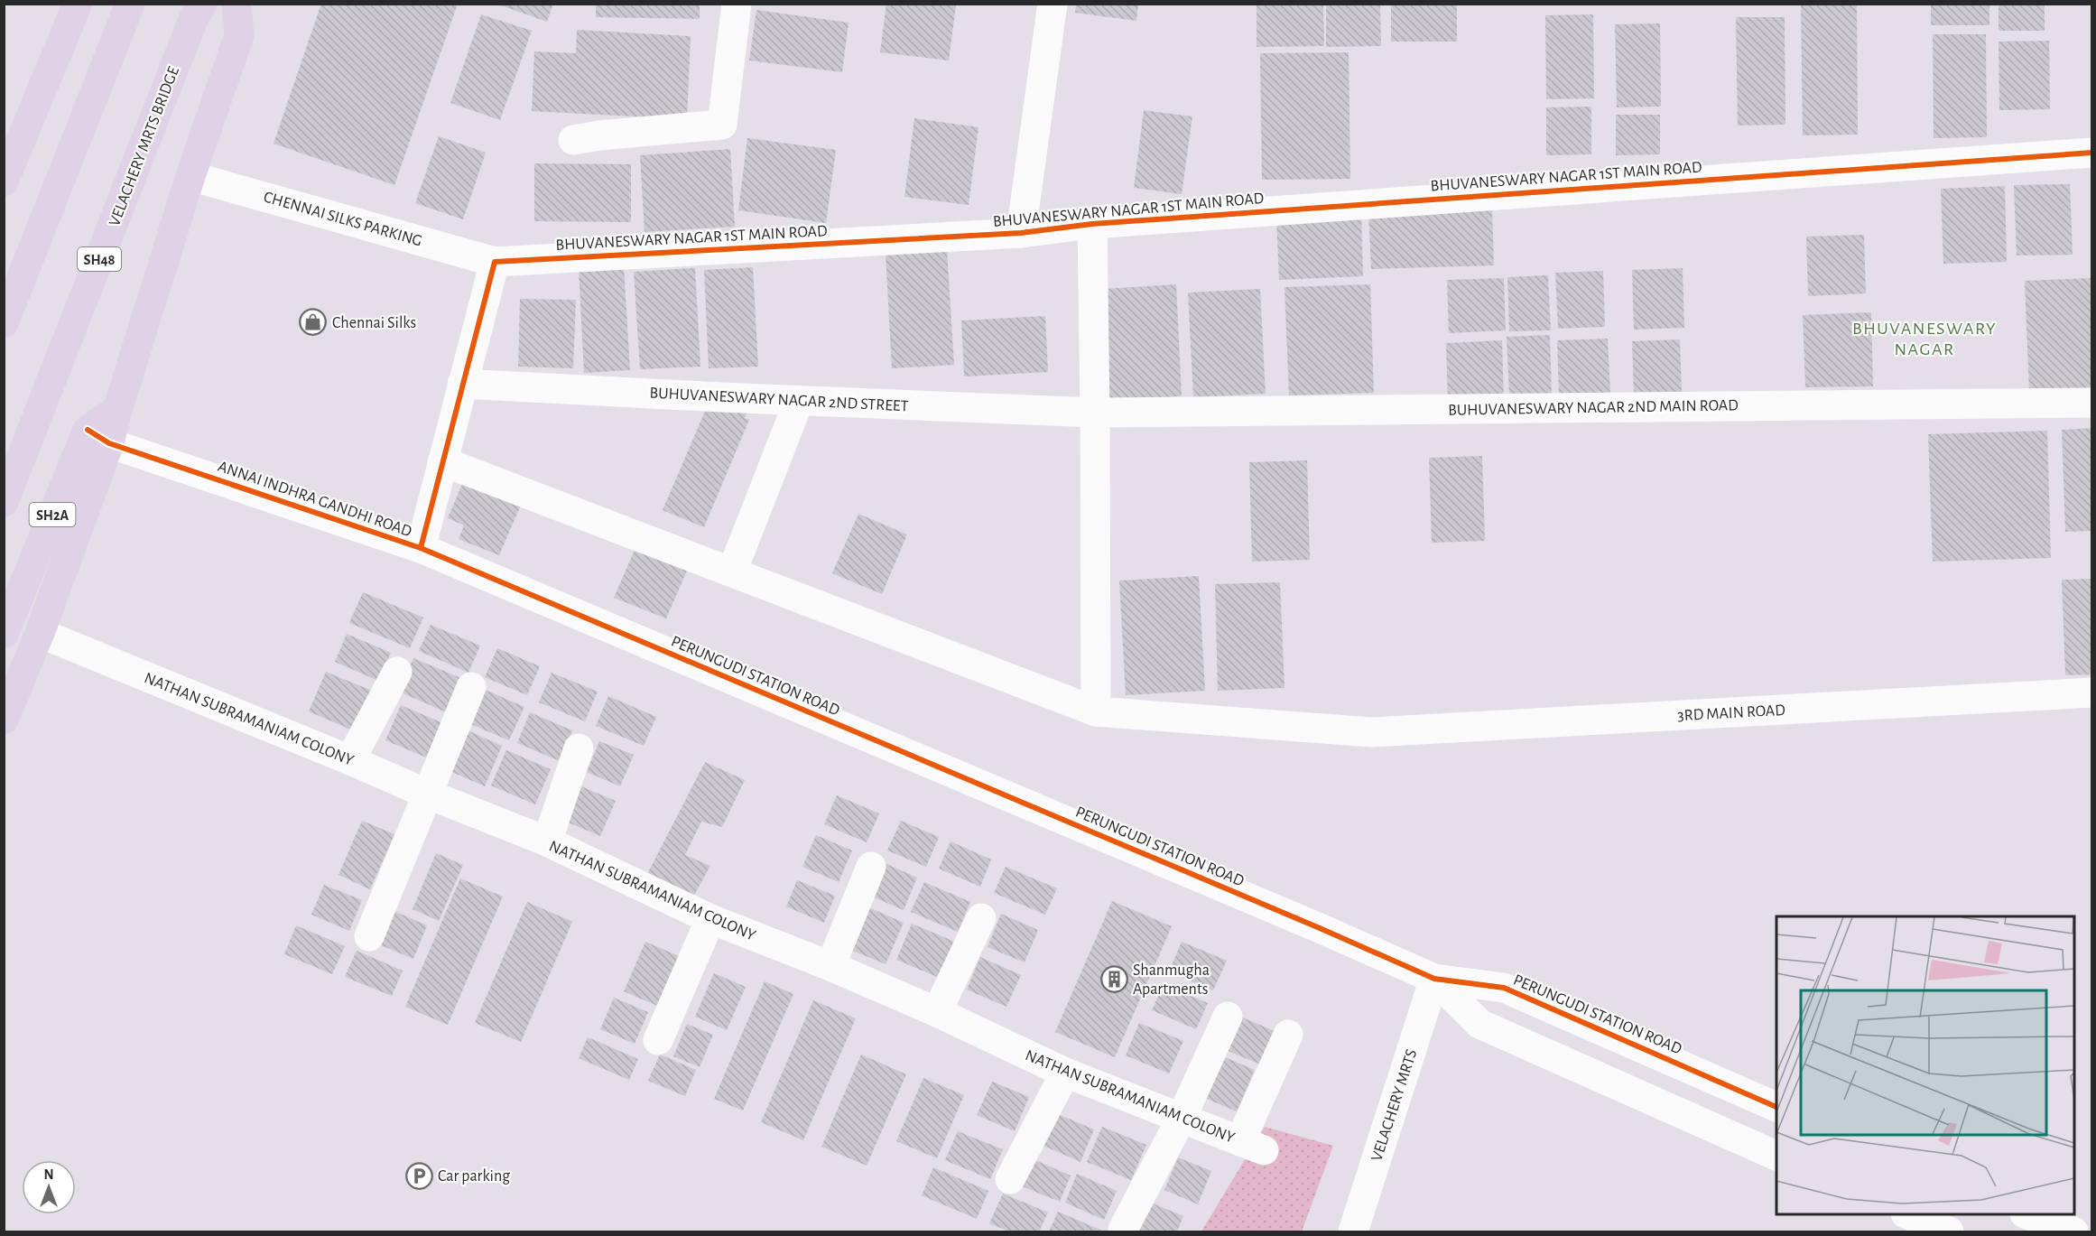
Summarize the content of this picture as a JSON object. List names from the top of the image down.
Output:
{
  "streets": {
    "main road": ["VELACHERY MRTS BRIDGE", "SH48", "SH2A"],
    "street": [
      "BHUVANESWARY NAGAR 1ST MAIN ROAD",
      "CHENNAI SILKS PARKING",
      "BUHUVANESWARY NAGAR 2ND STREET",
      "BUHUVANESWARY NAGAR 2ND MAIN ROAD",
      "ANNAI INDHRA GANDHI ROAD",
      "PERUNGUDI STATION ROAD",
      "3RD MAIN ROAD",
      "NATHAN SUBRAMANIAM COLONY",
      "VELACHERY MRTS"
    ]
  },
  "crossings": [
    ["BHUVANESWARY NAGAR 1ST MAIN ROAD", "CHENNAI SILKS PARKING"],
    ["BUHUVANESWARY NAGAR 2ND STREET", "BUHUVANESWARY NAGAR 2ND MAIN ROAD"],
    ["ANNAI INDHRA GANDHI ROAD", "SH2A"],
    ["ANNAI INDHRA GANDHI ROAD", "PERUNGUDI STATION ROAD"],
    ["PERUNGUDI STATION ROAD", "VELACHERY MRTS"]
  ],
  "districts": ["BHUVANESWARY NAGAR"],
  "places": {
    "shop": ["Chennai Silks"],
    "building": ["Shanmugha Apartments"],
    "parking": ["Car parking"]
  },
  "north": "top"
}
